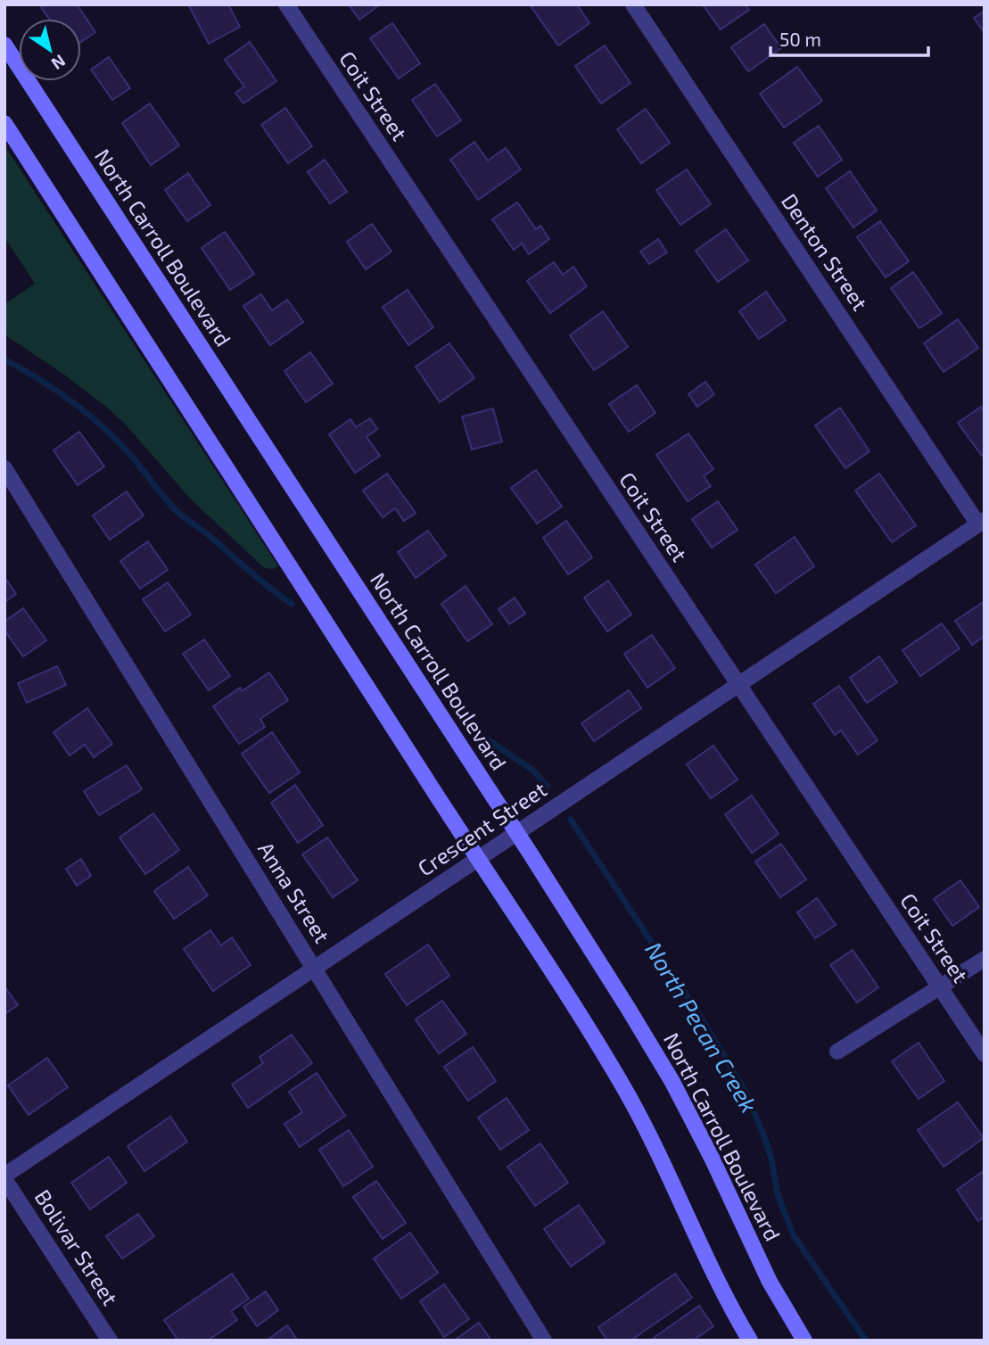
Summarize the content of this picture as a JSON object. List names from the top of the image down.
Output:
{
  "streets": {
    "main road": ["North Carroll Boulevard"],
    "street": [
      "Coit Street",
      "Denton Street",
      "Crescent Street",
      "Anna Street",
      "Bolivar Street"
    ]
  },
  "crossings": [
    ["Coit Street", "Crescent Street"],
    ["North Carroll Boulevard", "Crescent Street"],
    ["Denton Street", "Crescent Street"],
    ["Crescent Street", "Anna Street"],
    ["Crescent Street", "Bolivar Street"]
  ],
  "water": ["North Pecan Creek"],
  "scale_bar": "50 m",
  "north": "bottom right"
}
